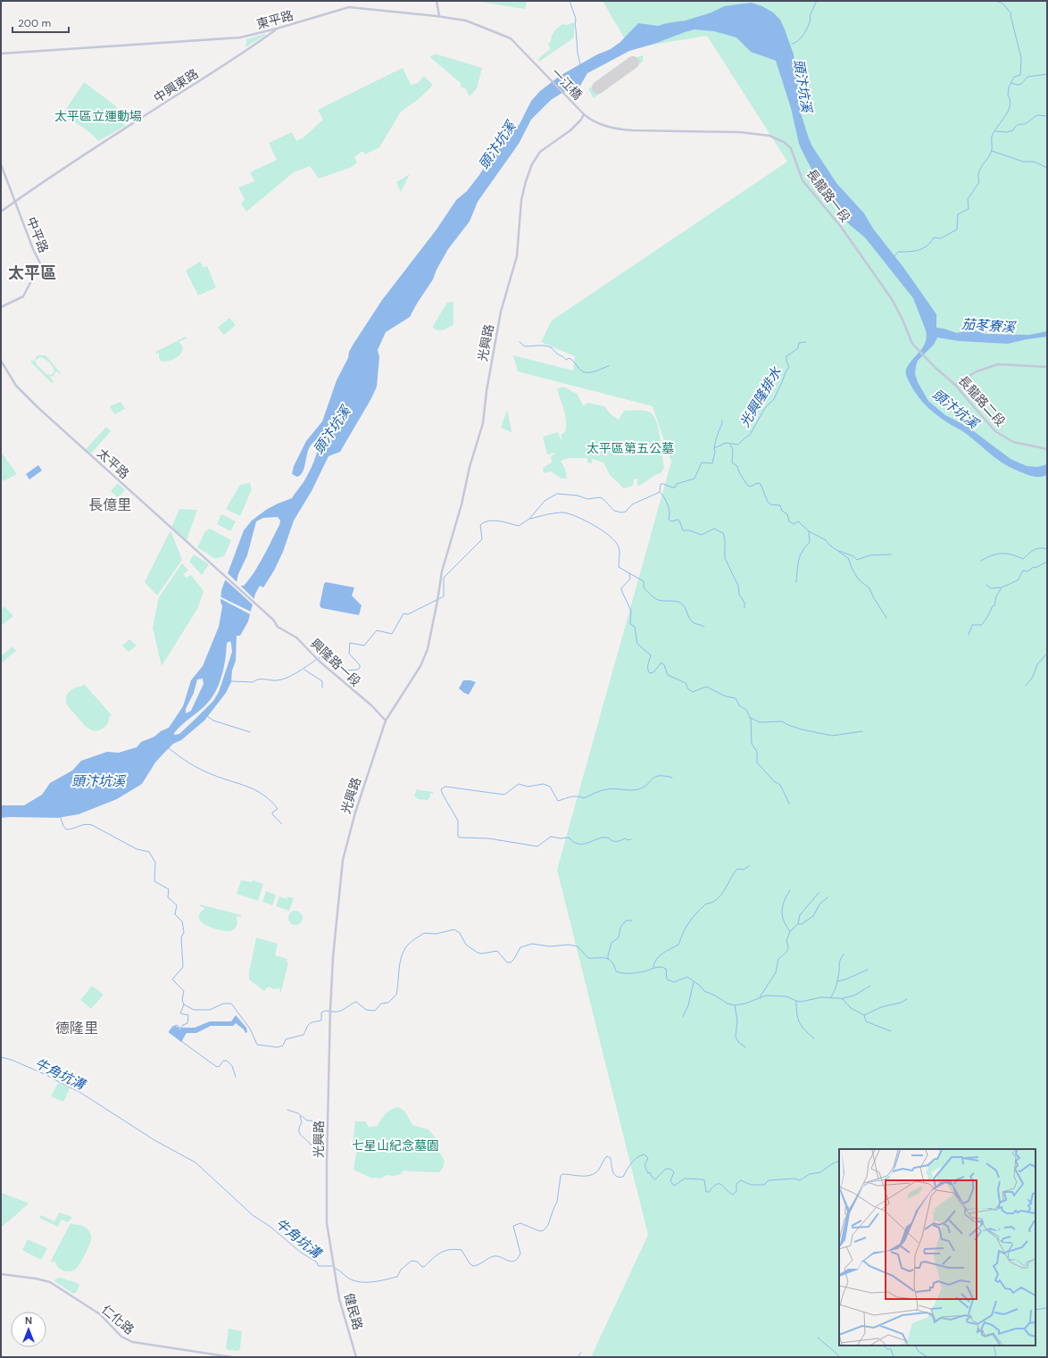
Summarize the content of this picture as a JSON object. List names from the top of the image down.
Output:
{
  "streets": {
    "main road": [
      "東平路",
      "一江橋",
      "中興東路",
      "長龍路一段",
      "中平路",
      "光興路",
      "長龍路二段",
      "太平路",
      "興隆路一段",
      "健民路",
      "仁化路"
    ]
  },
  "crossings": [
    ["東平路", "一江橋"],
    ["東平路", "中興東路"],
    ["一江橋", "長龍路一段"],
    ["一江橋", "光興路"],
    ["中興東路", "中平路"],
    ["長龍路一段", "光興路"],
    ["長龍路一段", "長龍路二段"],
    ["光興路", "興隆路一段"],
    ["光興路", "健民路"],
    ["太平路", "興隆路一段"]
  ],
  "districts": ["太平區", "長億里", "德隆里"],
  "water": [
    "頭汴坑溪",
    "茄苳寮溪",
    "光興隆排水",
    "牛角坑溝"
  ],
  "parks": ["太平區立運動場", "太平區第五公墓", "七星山紀念墓園"],
  "scale_bar": "200 m",
  "north": "top"
}
